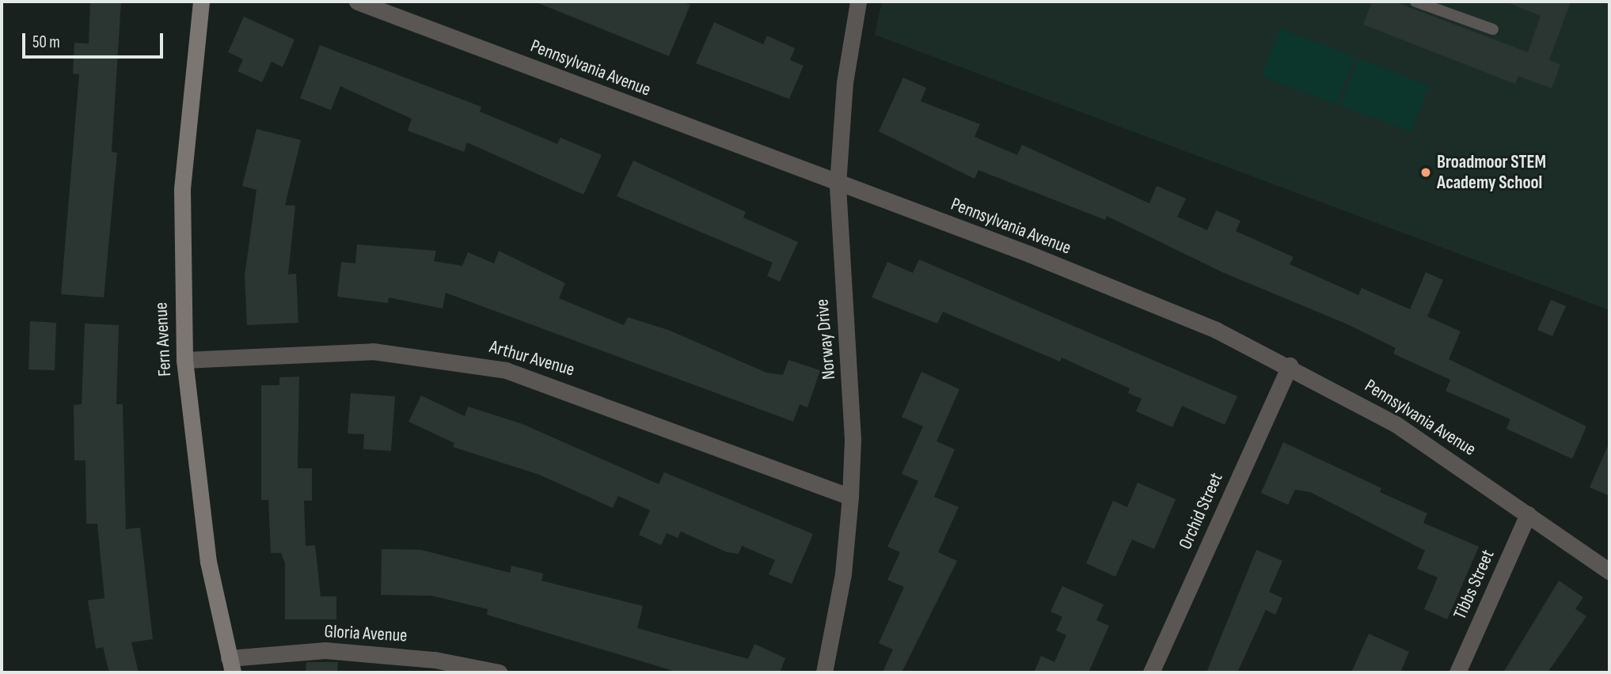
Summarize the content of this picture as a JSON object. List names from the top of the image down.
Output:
{
  "streets": {
    "street": [
      "Pennsylvania Avenue",
      "Fern Avenue",
      "Norway Drive",
      "Arthur Avenue",
      "Orchid Street",
      "Tibbs Street",
      "Gloria Avenue"
    ]
  },
  "crossings": [
    ["Pennsylvania Avenue", "Norway Drive"],
    ["Pennsylvania Avenue", "Orchid Street"],
    ["Pennsylvania Avenue", "Tibbs Street"],
    ["Fern Avenue", "Arthur Avenue"],
    ["Fern Avenue", "Gloria Avenue"],
    ["Norway Drive", "Arthur Avenue"]
  ],
  "places": ["Broadmoor STEM Academy School"],
  "scale_bar": "50 m"
}
